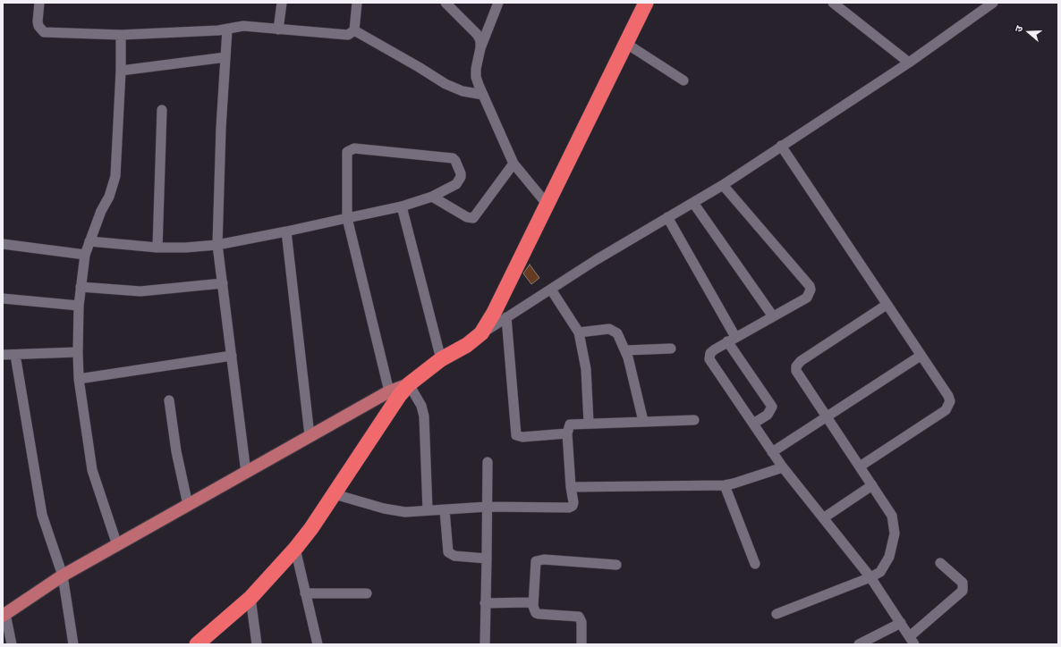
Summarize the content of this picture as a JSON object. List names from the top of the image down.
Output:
{
  "north": "left"
}
